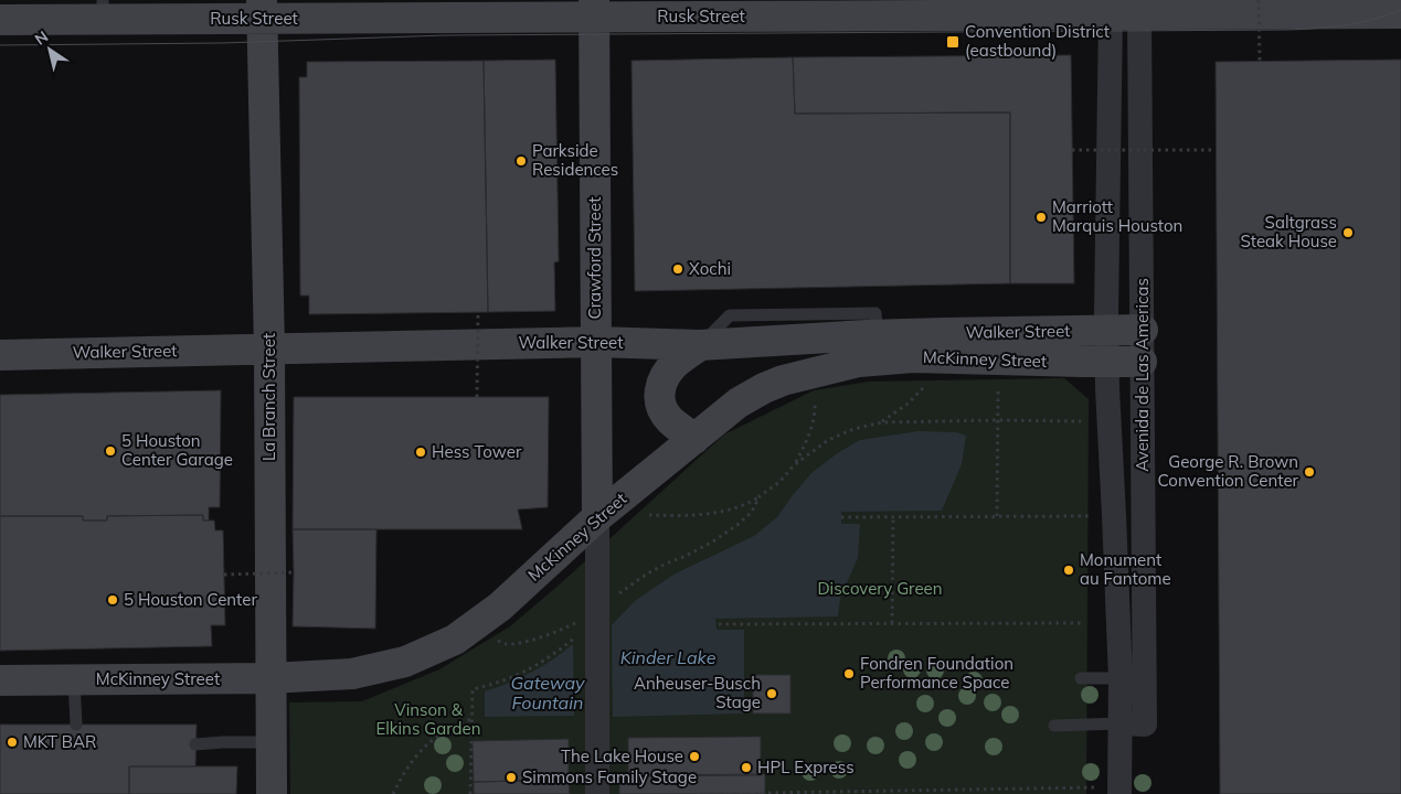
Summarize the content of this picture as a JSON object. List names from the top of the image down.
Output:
{
  "streets": {
    "street": [
      "Rusk Street",
      "Crawford Street",
      "Walker Street",
      "McKinney Street",
      "Avenida de Las Americas",
      "La Branch Street"
    ]
  },
  "crossings": [
    ["Rusk Street", "Crawford Street"],
    ["Rusk Street", "Avenida de Las Americas"],
    ["Rusk Street", "La Branch Street"],
    ["Crawford Street", "Walker Street"],
    ["Crawford Street", "McKinney Street"],
    ["Walker Street", "McKinney Street"],
    ["Walker Street", "Avenida de Las Americas"],
    ["Walker Street", "La Branch Street"],
    ["McKinney Street", "Avenida de Las Americas"],
    ["McKinney Street", "La Branch Street"]
  ],
  "water": ["Kinder Lake", "Gateway Fountain"],
  "parks": ["Discovery Green", "Vinson & Elkins Garden"],
  "places": {
    "transit": ["Convention District (eastbound)"],
    "other": [
      "Parkside Residences",
      "Marriott Marquis Houston",
      "Saltgrass Steak House",
      "Xochi",
      "5 Houston Center Garage",
      "Hess Tower",
      "George R. Brown Convention Center",
      "Monument au Fantome",
      "5 Houston Center",
      "Fondren Foundation Performance Space",
      "Anheuser-Busch Stage",
      "MKT BAR",
      "The Lake House",
      "HPL Express",
      "Simmons Family Stage"
    ]
  },
  "north": "top left"
}
